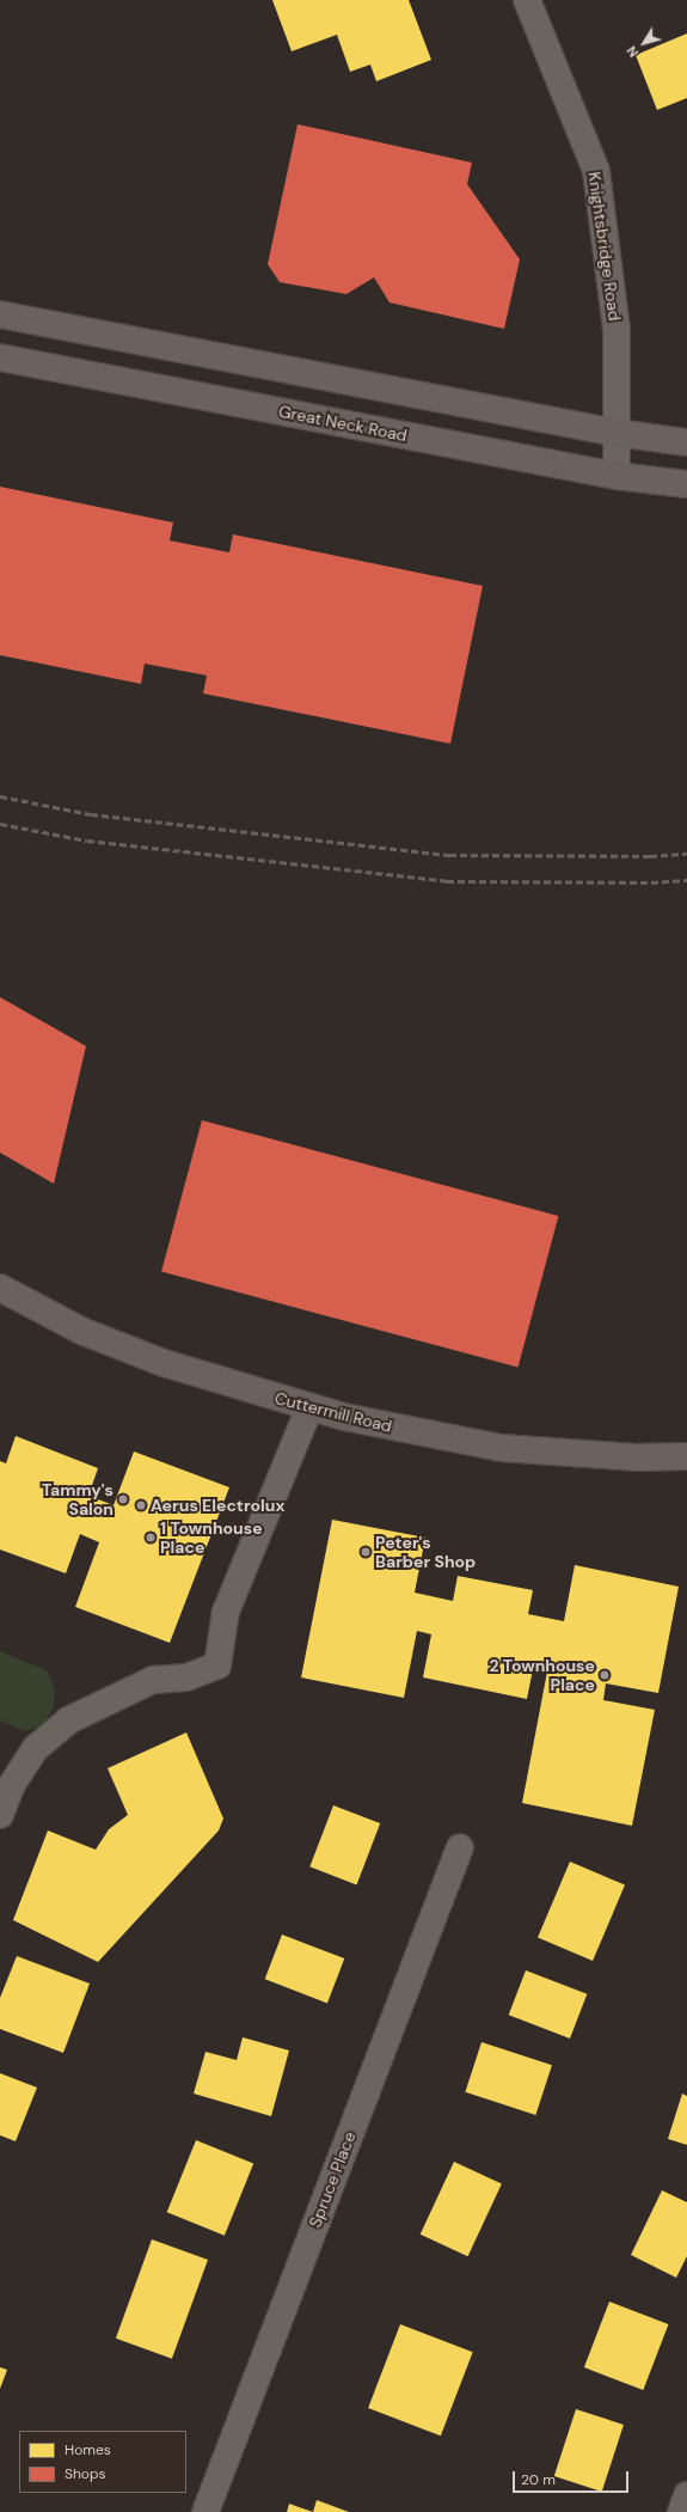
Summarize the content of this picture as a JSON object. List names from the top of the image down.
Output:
{
  "streets": {
    "main road": ["Great Neck Road", "Cuttermill Road"],
    "street": ["Knightsbridge Road", "Spruce Place"]
  },
  "crossings": [
    ["Knightsbridge Road", "Great Neck Road"]
  ],
  "places": [
    "Tammy's Salon",
    "Aerus Electrolux",
    "1 Townhouse Place",
    "Peter's Barber Shop",
    "2 Townhouse Place"
  ],
  "legend": ["Homes", "Shops"],
  "scale_bar": "20 m",
  "north": "bottom left"
}
